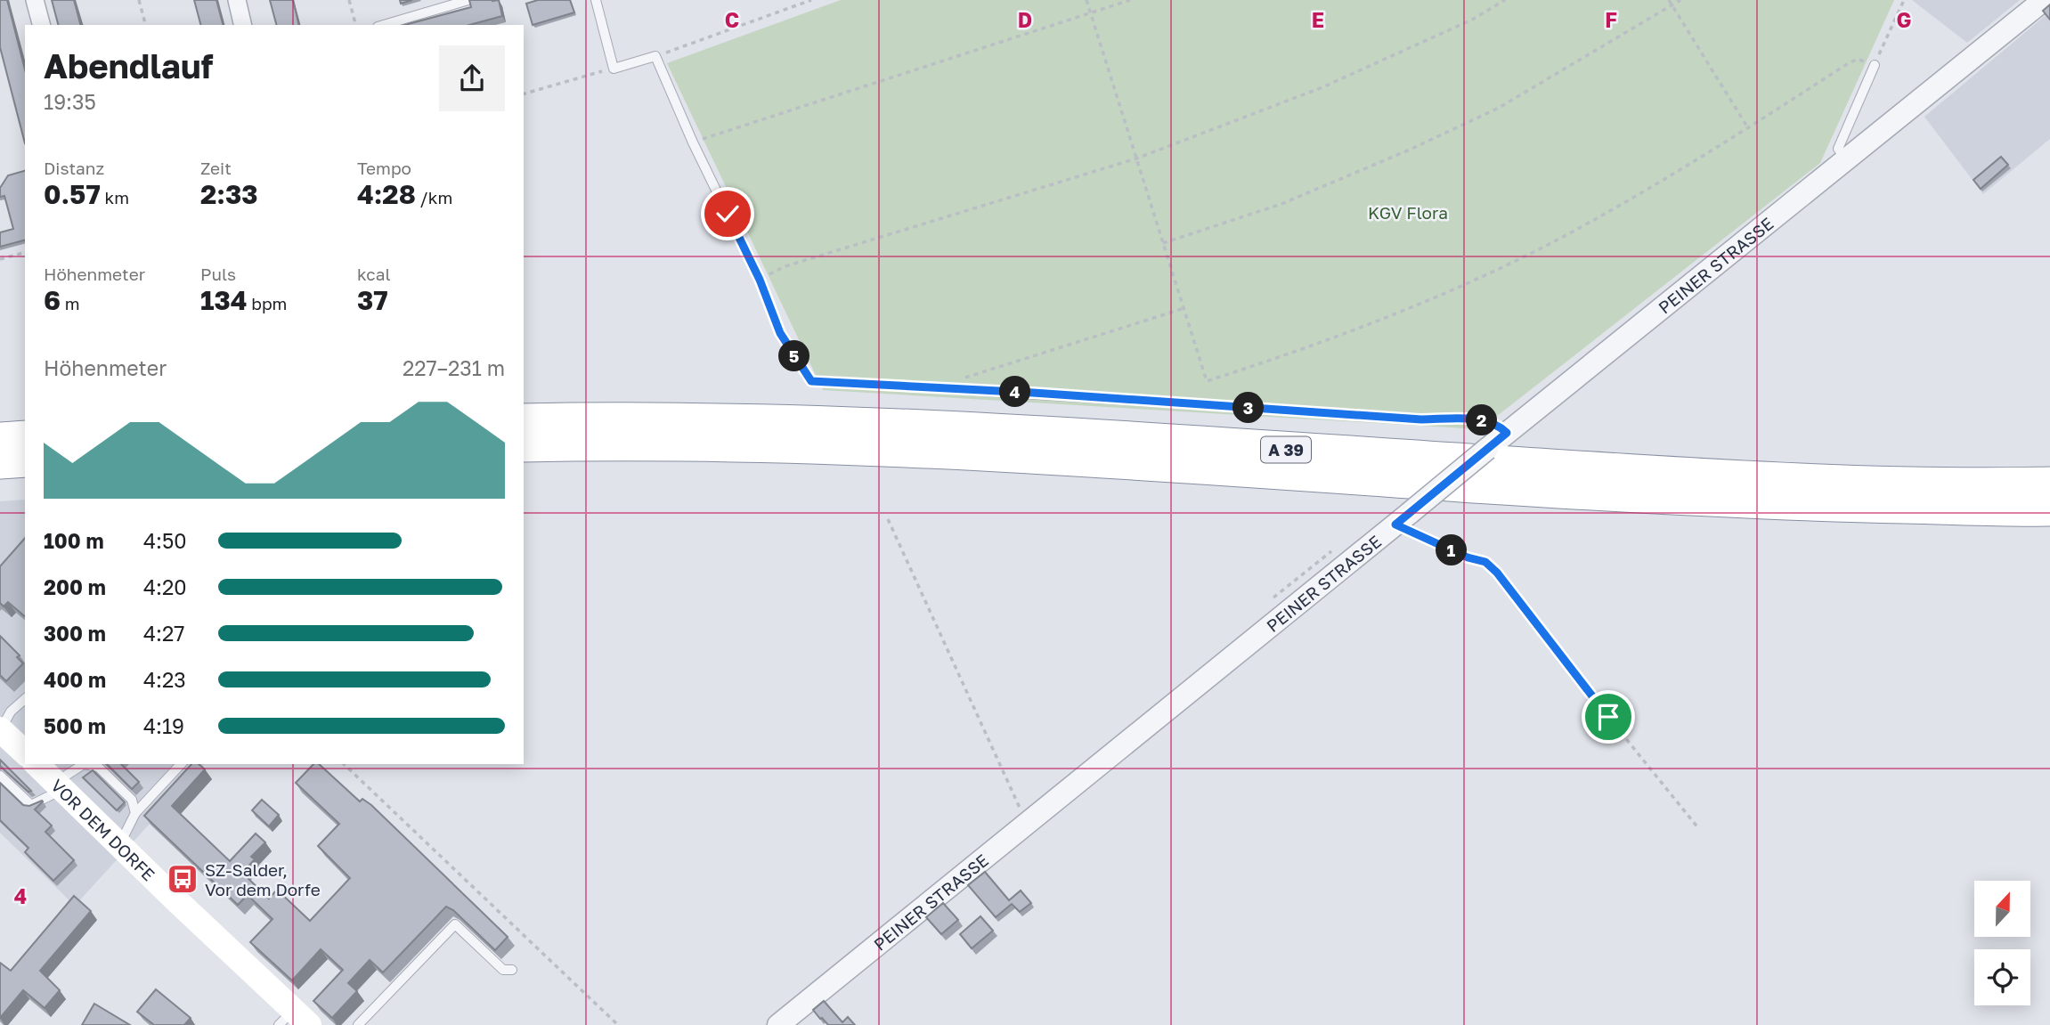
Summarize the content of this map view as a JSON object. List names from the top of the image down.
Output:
{
  "streets": {
    "highway": ["A 39"],
    "main road": ["VOR DEM DORFE"],
    "street": ["PEINER STRASSE"]
  },
  "parks": ["KGV Flora"],
  "places": {
    "bus stop": ["SZ-Salder, Vor dem Dorfe"]
  },
  "north": "top",
  "page": {
    "heading": ["Abendlauf", "19:35"],
    "stats": [
      ["Distanz", "0.57 km"],
      ["Zeit", "2:33"],
      ["Tempo", "4:28 /km"],
      ["Höhenmeter", "6 m"],
      ["Puls", "134 bpm"],
      ["kcal", "37"]
    ],
    "pins": [
      "5",
      "4",
      "3",
      "2",
      "1"
    ],
    "chart": ["Höhenmeter", "227–231 m"],
    "list": [
      {
        "name": "100 m",
        "note": "4:50"
      },
      {
        "name": "200 m",
        "note": "4:20"
      },
      {
        "name": "300 m",
        "note": "4:27"
      },
      {
        "name": "400 m",
        "note": "4:23"
      },
      {
        "name": "500 m",
        "note": "4:19"
      }
    ]
  },
  "grid": {
    "columns": [
      "C",
      "D",
      "E",
      "F",
      "G"
    ],
    "rows": ["4"]
  }
}
